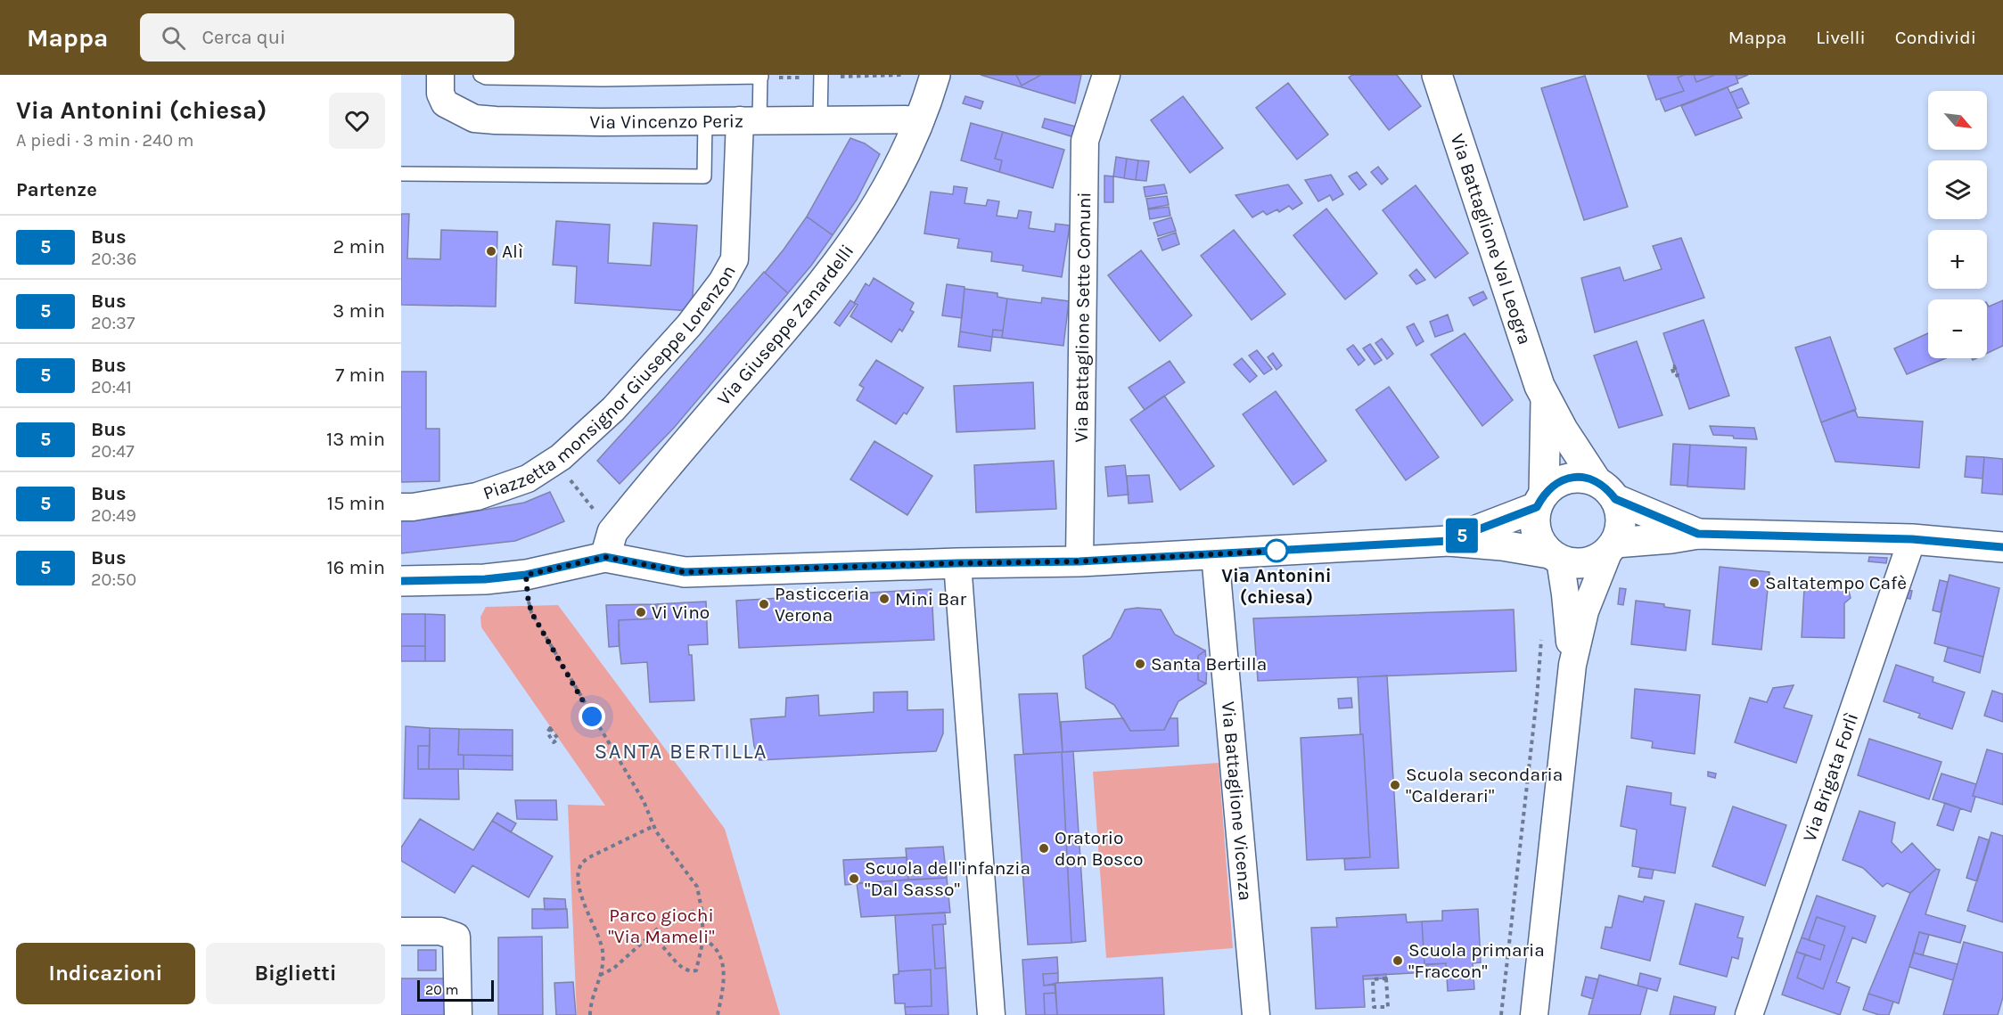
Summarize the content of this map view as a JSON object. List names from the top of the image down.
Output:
{
  "streets": {
    "street": [
      "Via Vincenzo Periz",
      "Via Battaglione Val Leogra",
      "Via Battaglione Sette Comuni",
      "Via Giuseppe Zanardelli",
      "Piazzetta monsignor Giuseppe Lorenzon",
      "Via Brigata Forlì",
      "Via Battaglione Vicenza"
    ]
  },
  "crossings": [
    ["Via Vincenzo Periz", "Via Giuseppe Zanardelli"],
    ["Via Vincenzo Periz", "Piazzetta monsignor Giuseppe Lorenzon"]
  ],
  "districts": ["SANTA BERTILLA"],
  "parks": ["Parco giochi \"Via Mameli\""],
  "places": [
    "Alì",
    "Via Antonini (chiesa)",
    "Saltatempo Cafè",
    "Mini Bar",
    "Pasticceria Verona",
    "Vi Vino",
    "Santa Bertilla",
    "Scuola secondaria \"Calderari\"",
    "Oratorio don Bosco",
    "Scuola dell'infanzia \"Dal Sasso\"",
    "Scuola primaria \"Fraccon\""
  ],
  "lines": ["bus line 5"],
  "scale_bar": "20 m",
  "north": "bottom right",
  "page": {
    "header": "Mappa",
    "search": "Cerca qui",
    "nav": ["Mappa", "Livelli", "Condividi"],
    "heading": [
      ["Via Antonini (chiesa)", "A piedi · 3 min · 240 m"],
      "Partenze"
    ],
    "on_map": "5",
    "map_buttons": ["+", "−"],
    "list": [
      {
        "mark": "5",
        "name": "Bus",
        "note": "20:36",
        "value": "2 min"
      },
      {
        "mark": "5",
        "name": "Bus",
        "note": "20:37",
        "value": "3 min"
      },
      {
        "mark": "5",
        "name": "Bus",
        "note": "20:41",
        "value": "7 min"
      },
      {
        "mark": "5",
        "name": "Bus",
        "note": "20:47",
        "value": "13 min"
      },
      {
        "mark": "5",
        "name": "Bus",
        "note": "20:49",
        "value": "15 min"
      },
      {
        "mark": "5",
        "name": "Bus",
        "note": "20:50",
        "value": "16 min"
      }
    ],
    "buttons": ["Indicazioni", "Biglietti"],
    "scale": "20 m"
  }
}
